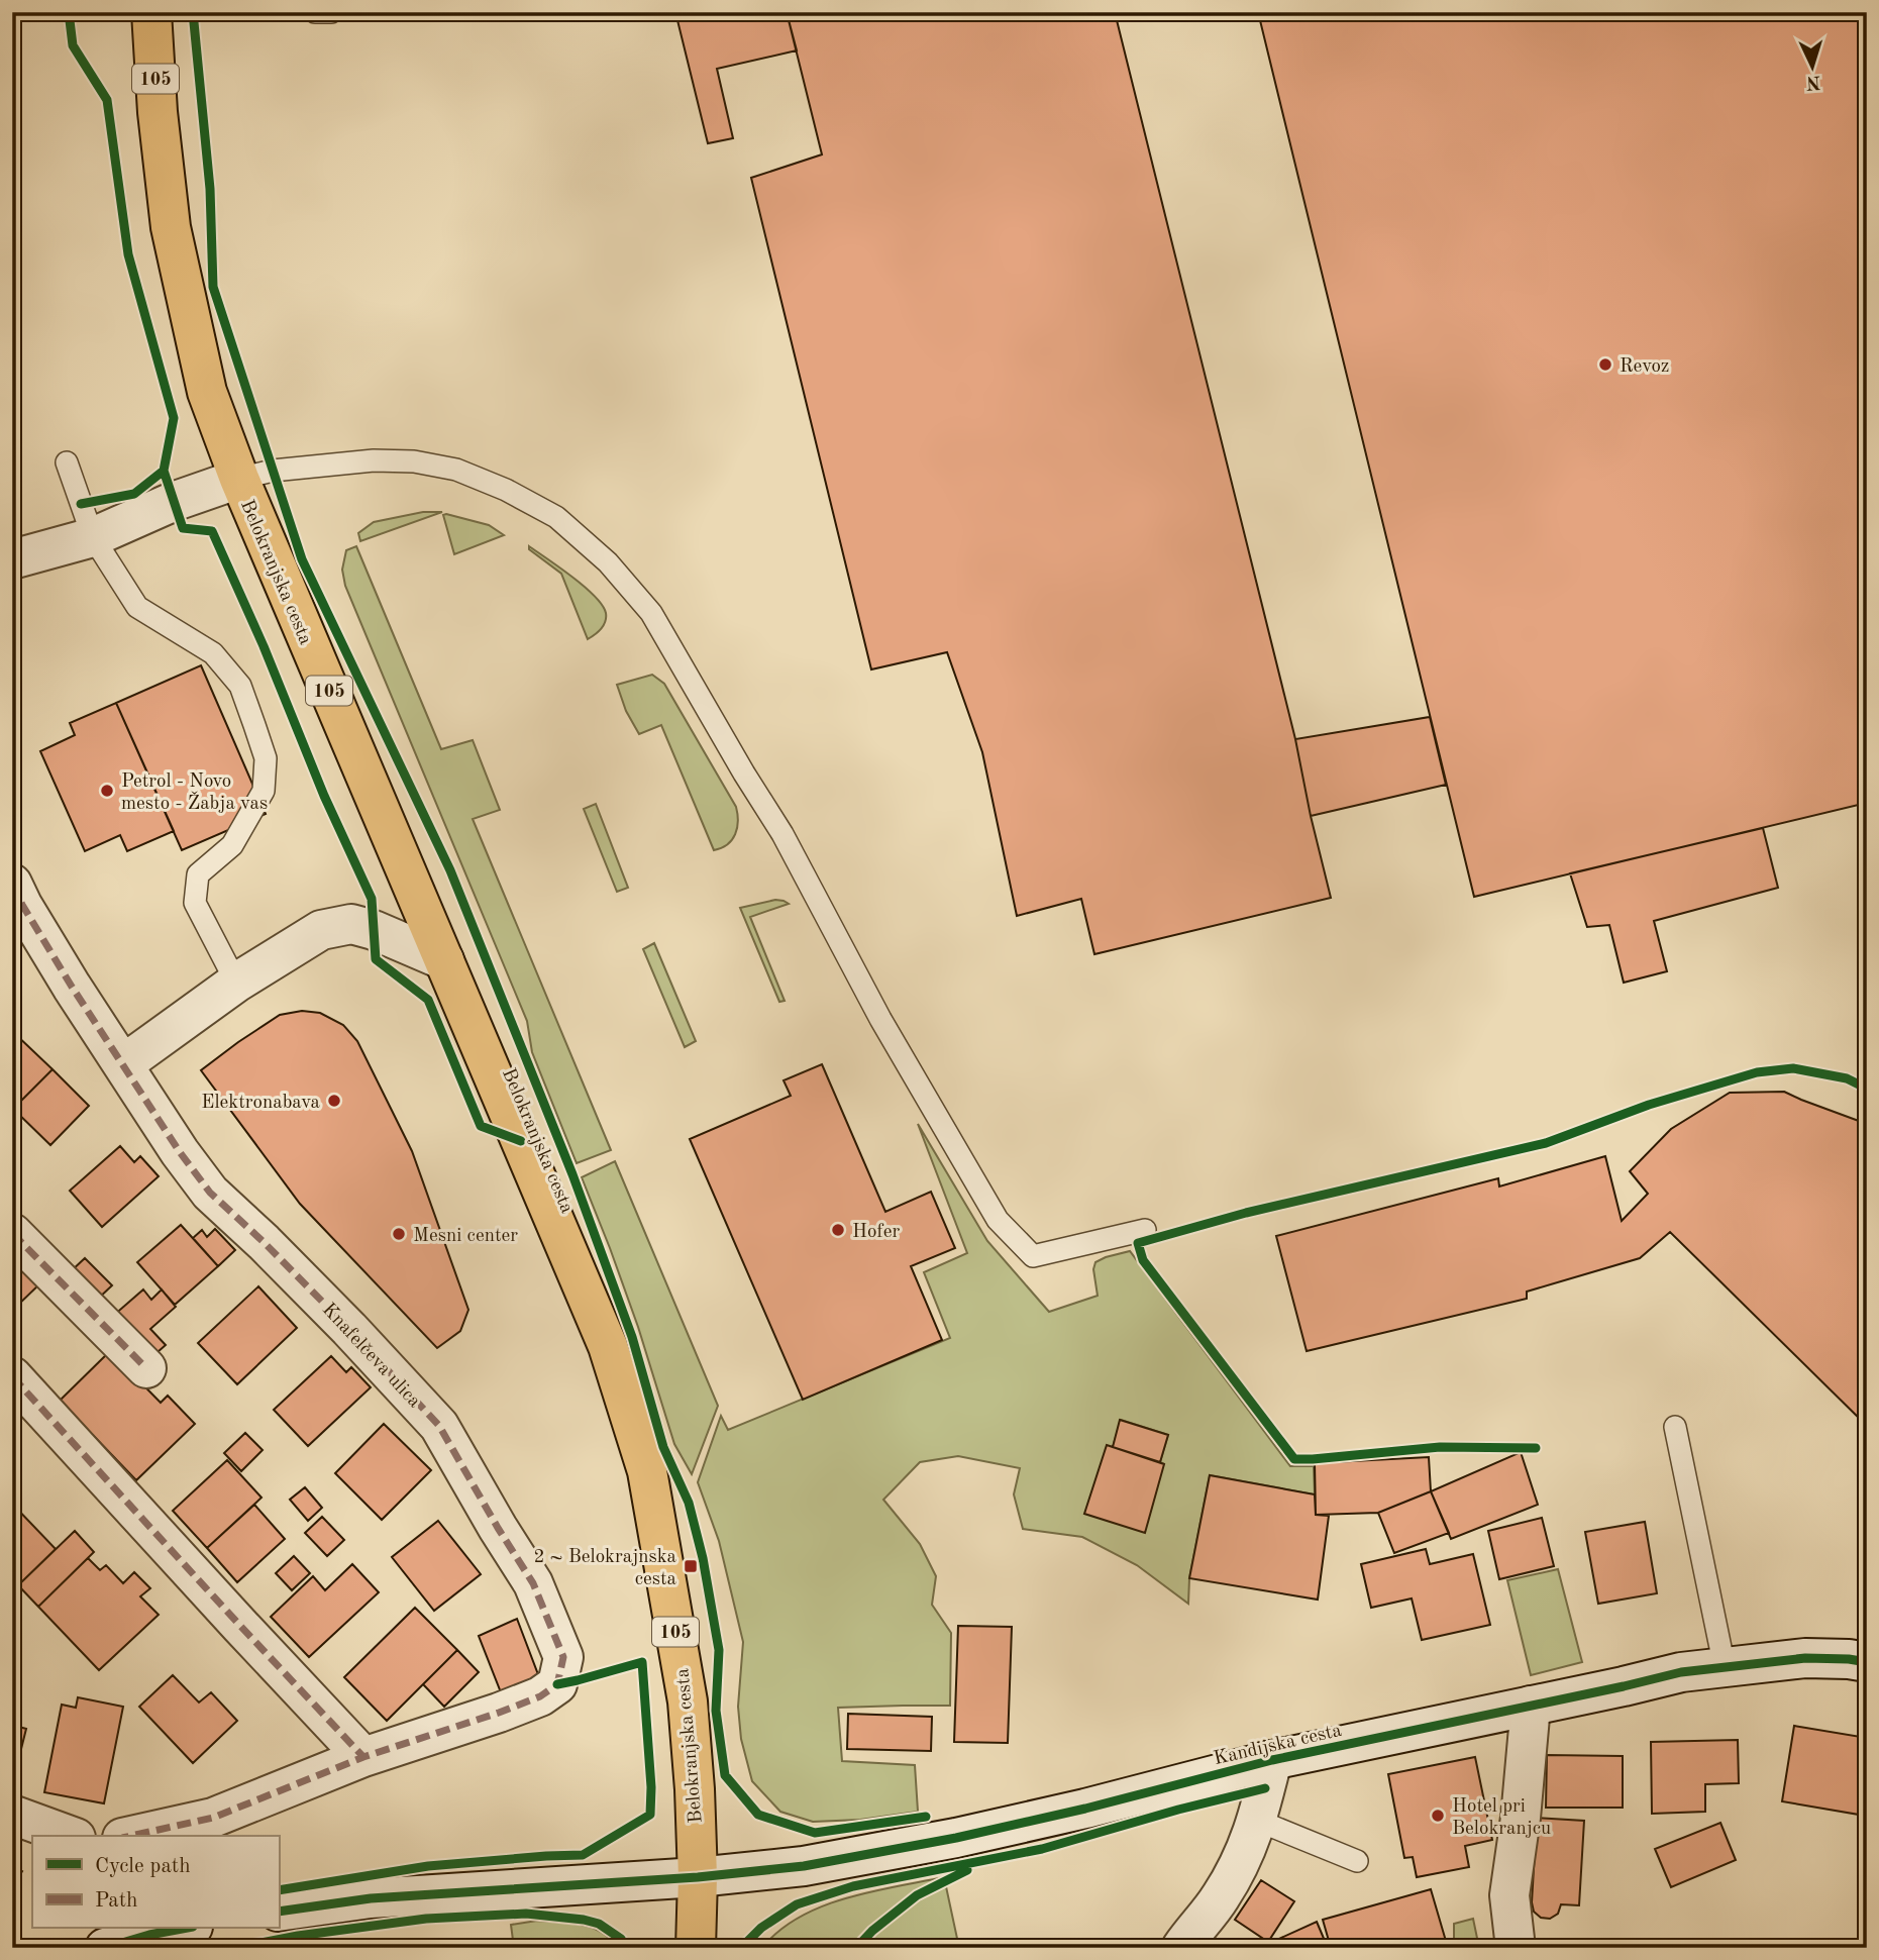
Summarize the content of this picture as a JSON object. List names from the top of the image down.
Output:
{
  "streets": {
    "main road": ["105", "Belokranjska cesta"],
    "street": ["Knafelčeva ulica", "Kandijska cesta"]
  },
  "crossings": [
    ["105", "Belokranjska cesta"],
    ["105", "Kandijska cesta"],
    ["Belokranjska cesta", "Kandijska cesta"]
  ],
  "places": {
    "other": [
      "Revoz",
      "Petrol - Novo mesto - Žabja vas",
      "Elektronabava",
      "Hofer",
      "Mesni center",
      "Hotel pri Belokranjcu"
    ],
    "transit": ["2 ~ Belokrajnska cesta"]
  },
  "legend": ["Cycle path", "Path"],
  "north": "bottom"
}
